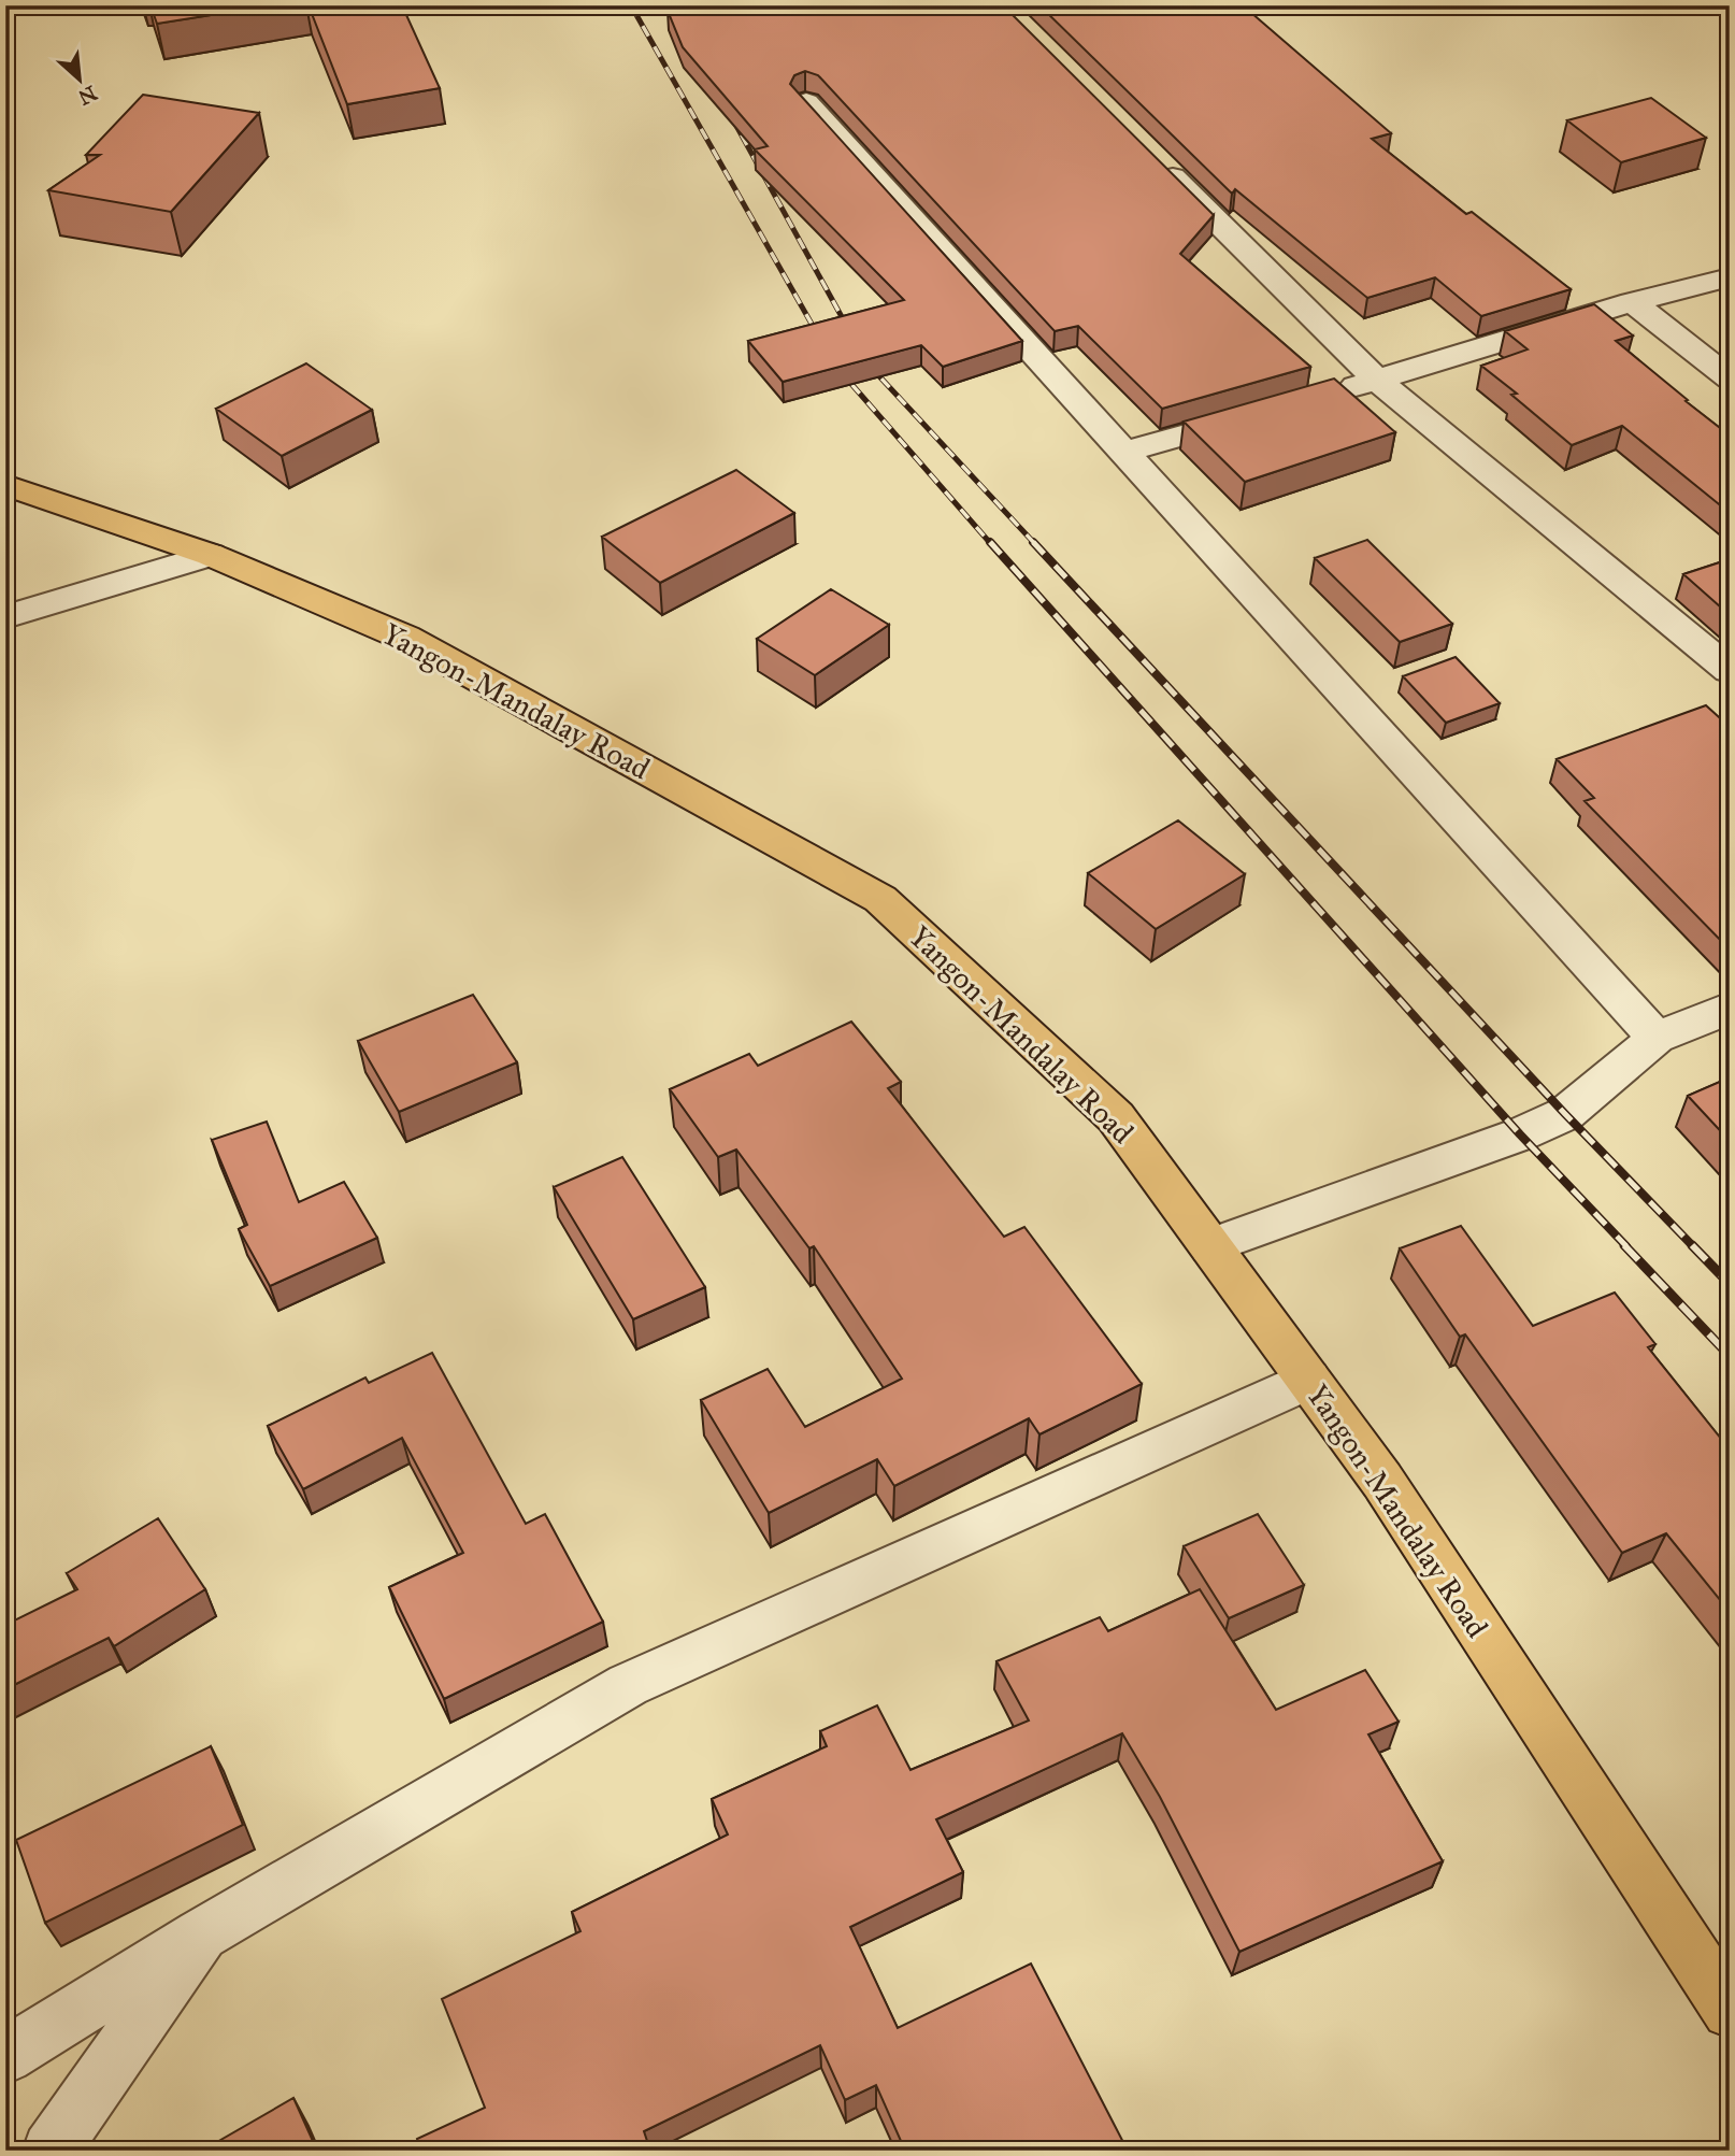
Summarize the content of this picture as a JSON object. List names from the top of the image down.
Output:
{
  "streets": {
    "highway": ["Yangon-Mandalay Road"]
  },
  "north": "bottom right"
}
